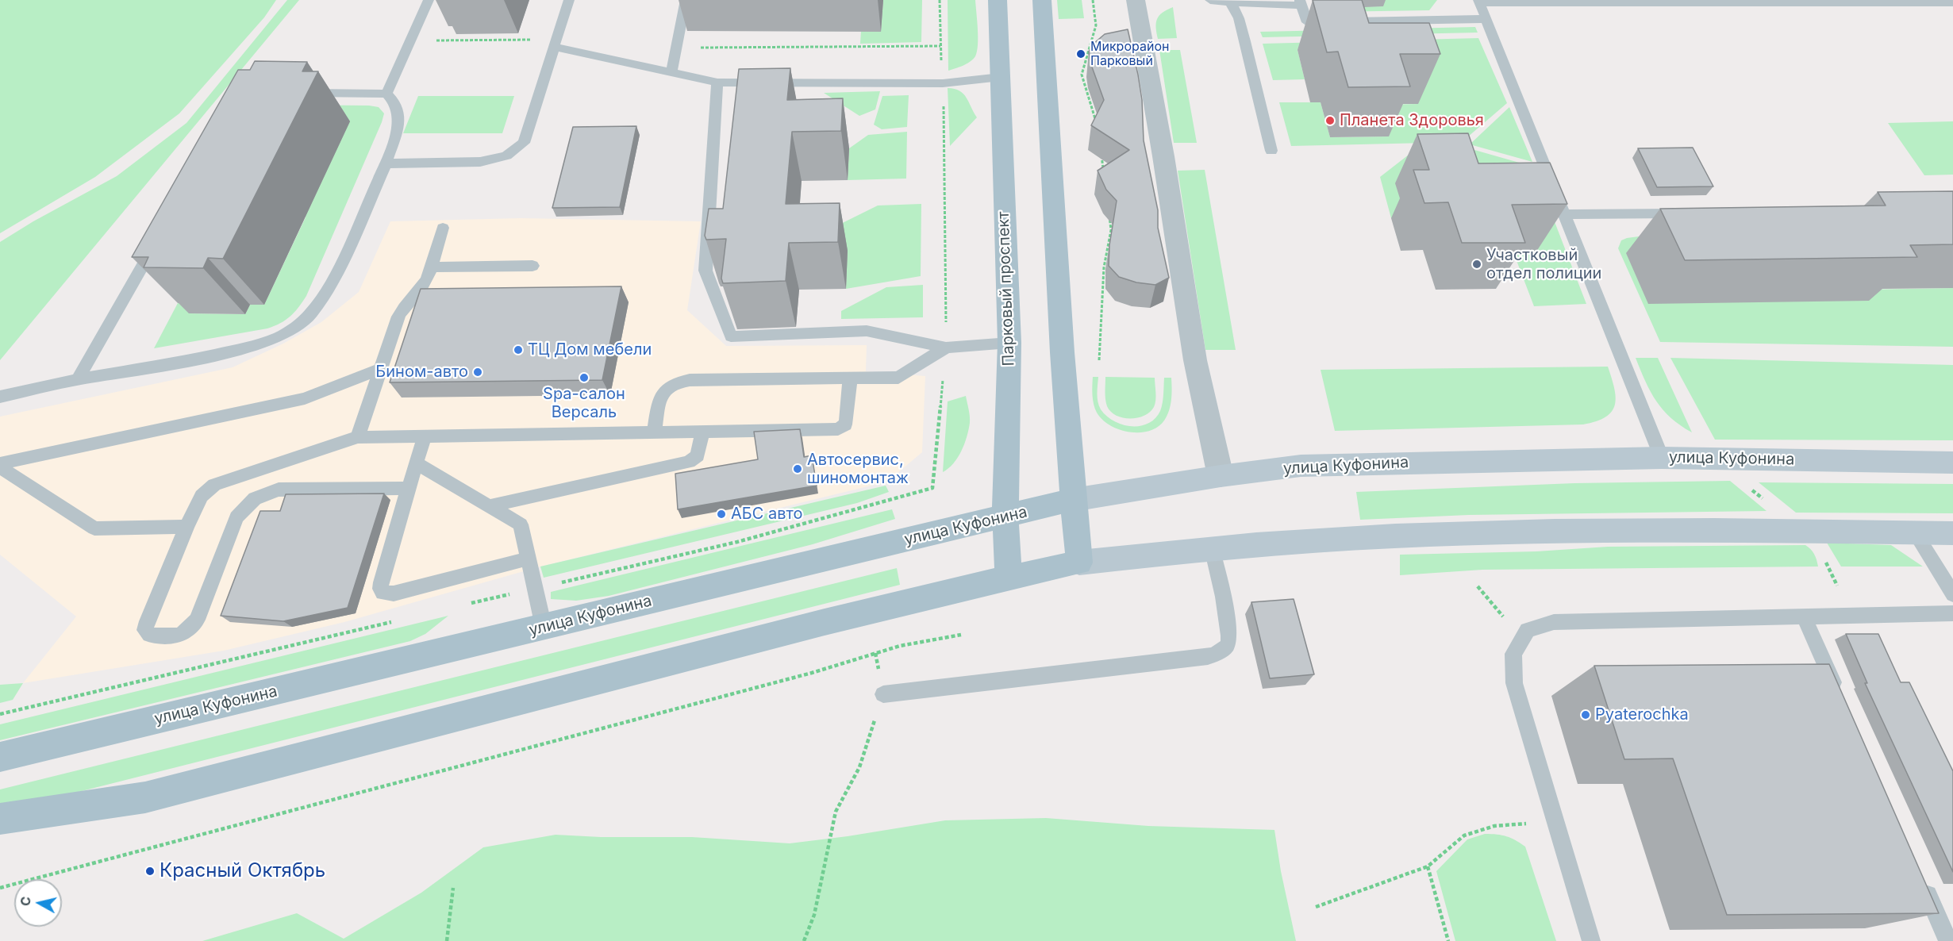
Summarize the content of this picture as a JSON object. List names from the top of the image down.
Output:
{
  "streets": {
    "main road": ["Парковый проспект", "улица Куфонина"]
  },
  "crossings": [
    ["Парковый проспект", "улица Куфонина"]
  ],
  "places": [
    "Микрорайон Парковый",
    "Планета Здоровья",
    "Участковый отдел полиции",
    "ТЦ Дом мебели",
    "Бином-авто",
    "Spa-салон Версаль",
    "Автосервис, шиномонтаж",
    "АБС авто",
    "Pyaterochka",
    "Красный Октябрь"
  ],
  "north": "left"
}
